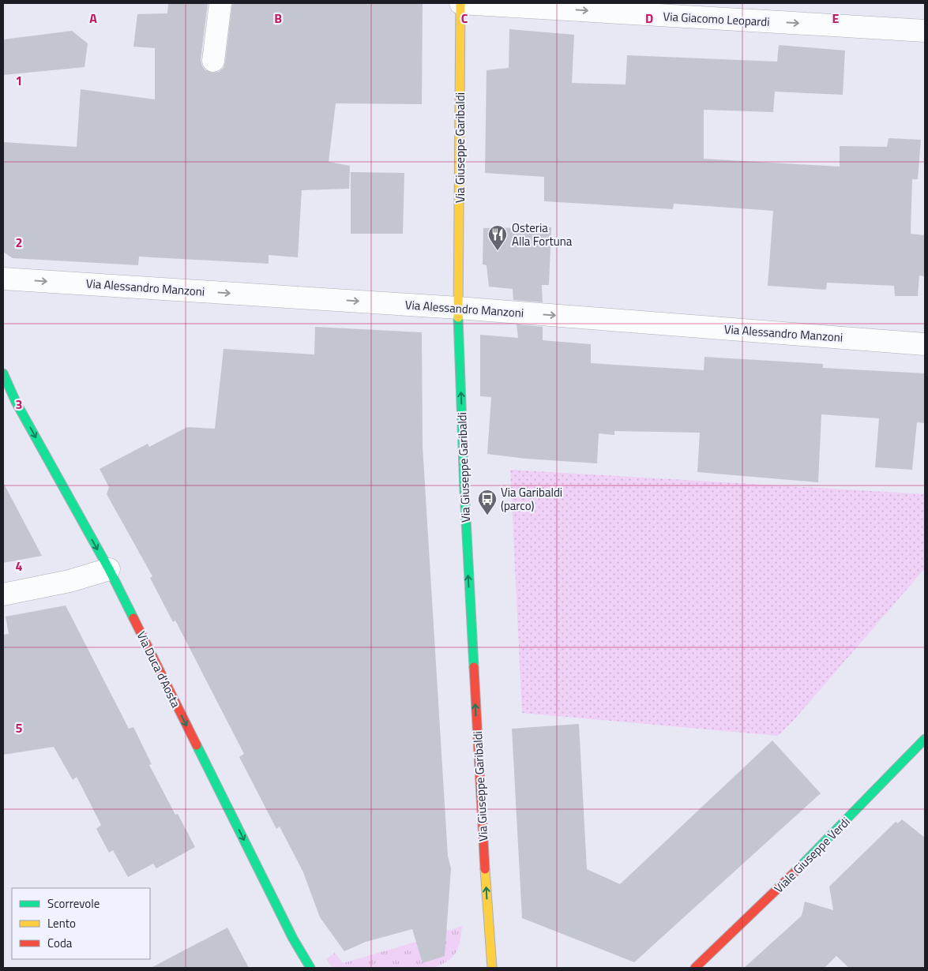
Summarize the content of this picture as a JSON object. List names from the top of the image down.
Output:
{
  "streets": {
    "street": [
      "Via Giacomo Leopardi",
      "Via Giuseppe Garibaldi",
      "Via Alessandro Manzoni",
      "Via Duca d'Aosta",
      "Viale Giuseppe Verdi"
    ]
  },
  "crossings": [
    ["Via Giacomo Leopardi", "Via Giuseppe Garibaldi"],
    ["Via Giuseppe Garibaldi", "Via Alessandro Manzoni"]
  ],
  "one_way": [
    "Via Giacomo Leopardi",
    "Via Giuseppe Garibaldi",
    "Via Alessandro Manzoni",
    "Via Duca d'Aosta"
  ],
  "places": {
    "restaurant": ["Osteria Alla Fortuna"],
    "bus stop": ["Via Garibaldi (parco)"]
  },
  "legend": ["Scorrevole", "Lento", "Coda"],
  "grid": {
    "columns": [
      "A",
      "B",
      "C",
      "D",
      "E"
    ],
    "rows": [
      "1",
      "2",
      "3",
      "4",
      "5"
    ]
  }
}
